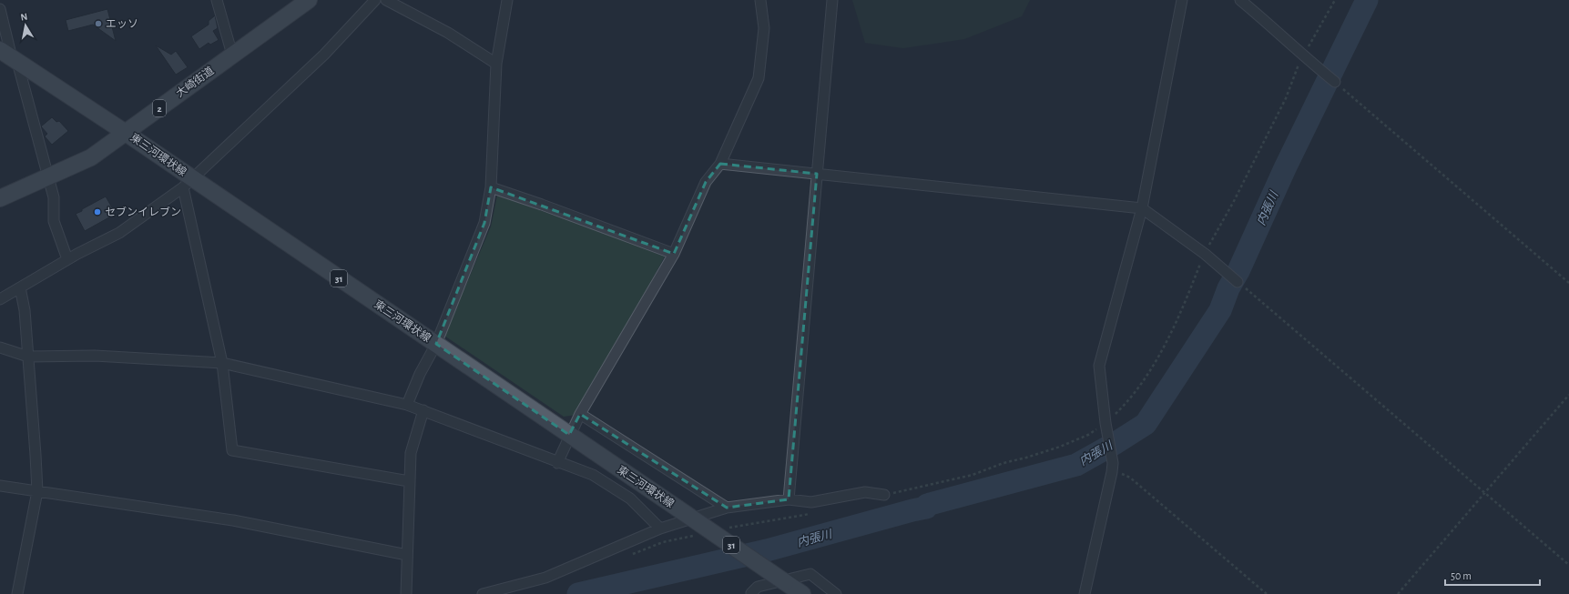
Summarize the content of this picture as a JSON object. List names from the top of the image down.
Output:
{
  "streets": {
    "main road": [
      "大崎街道",
      "2",
      "東三河環状線",
      "31"
    ]
  },
  "crossings": [
    ["大崎街道", "東三河環状線"]
  ],
  "water": ["内張川"],
  "places": ["エッソ", "セブンイレブン"],
  "scale_bar": "50 m",
  "north": "top"
}
